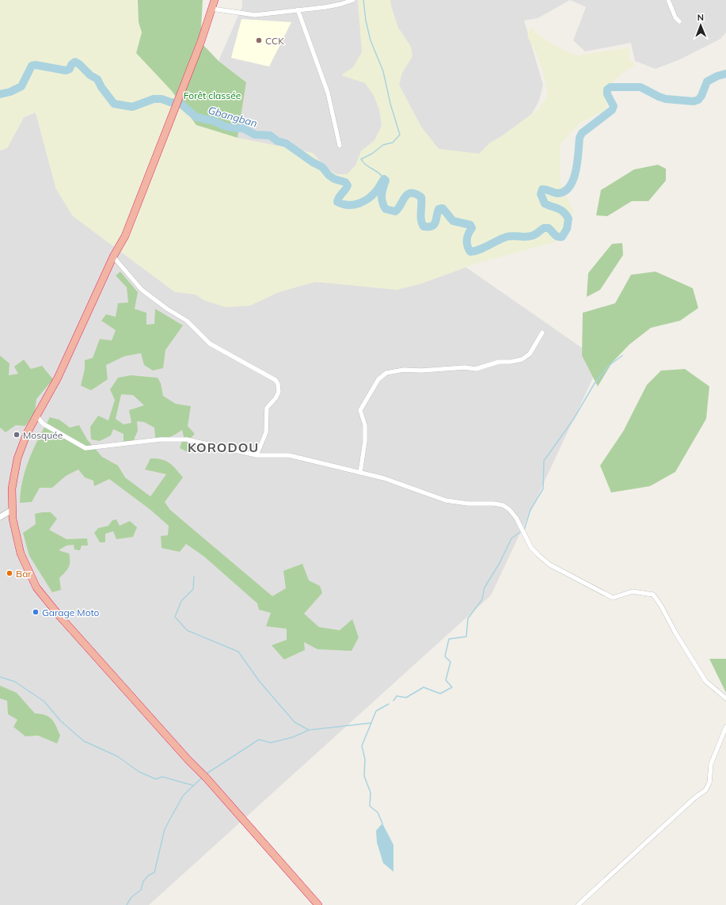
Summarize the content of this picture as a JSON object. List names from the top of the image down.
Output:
{
  "districts": ["KORODOU"],
  "water": ["Gbangban"],
  "parks": ["Forêt classée"],
  "places": [
    "CCK",
    "Mosquée",
    "Bar",
    "Garage Moto"
  ],
  "north": "top"
}
